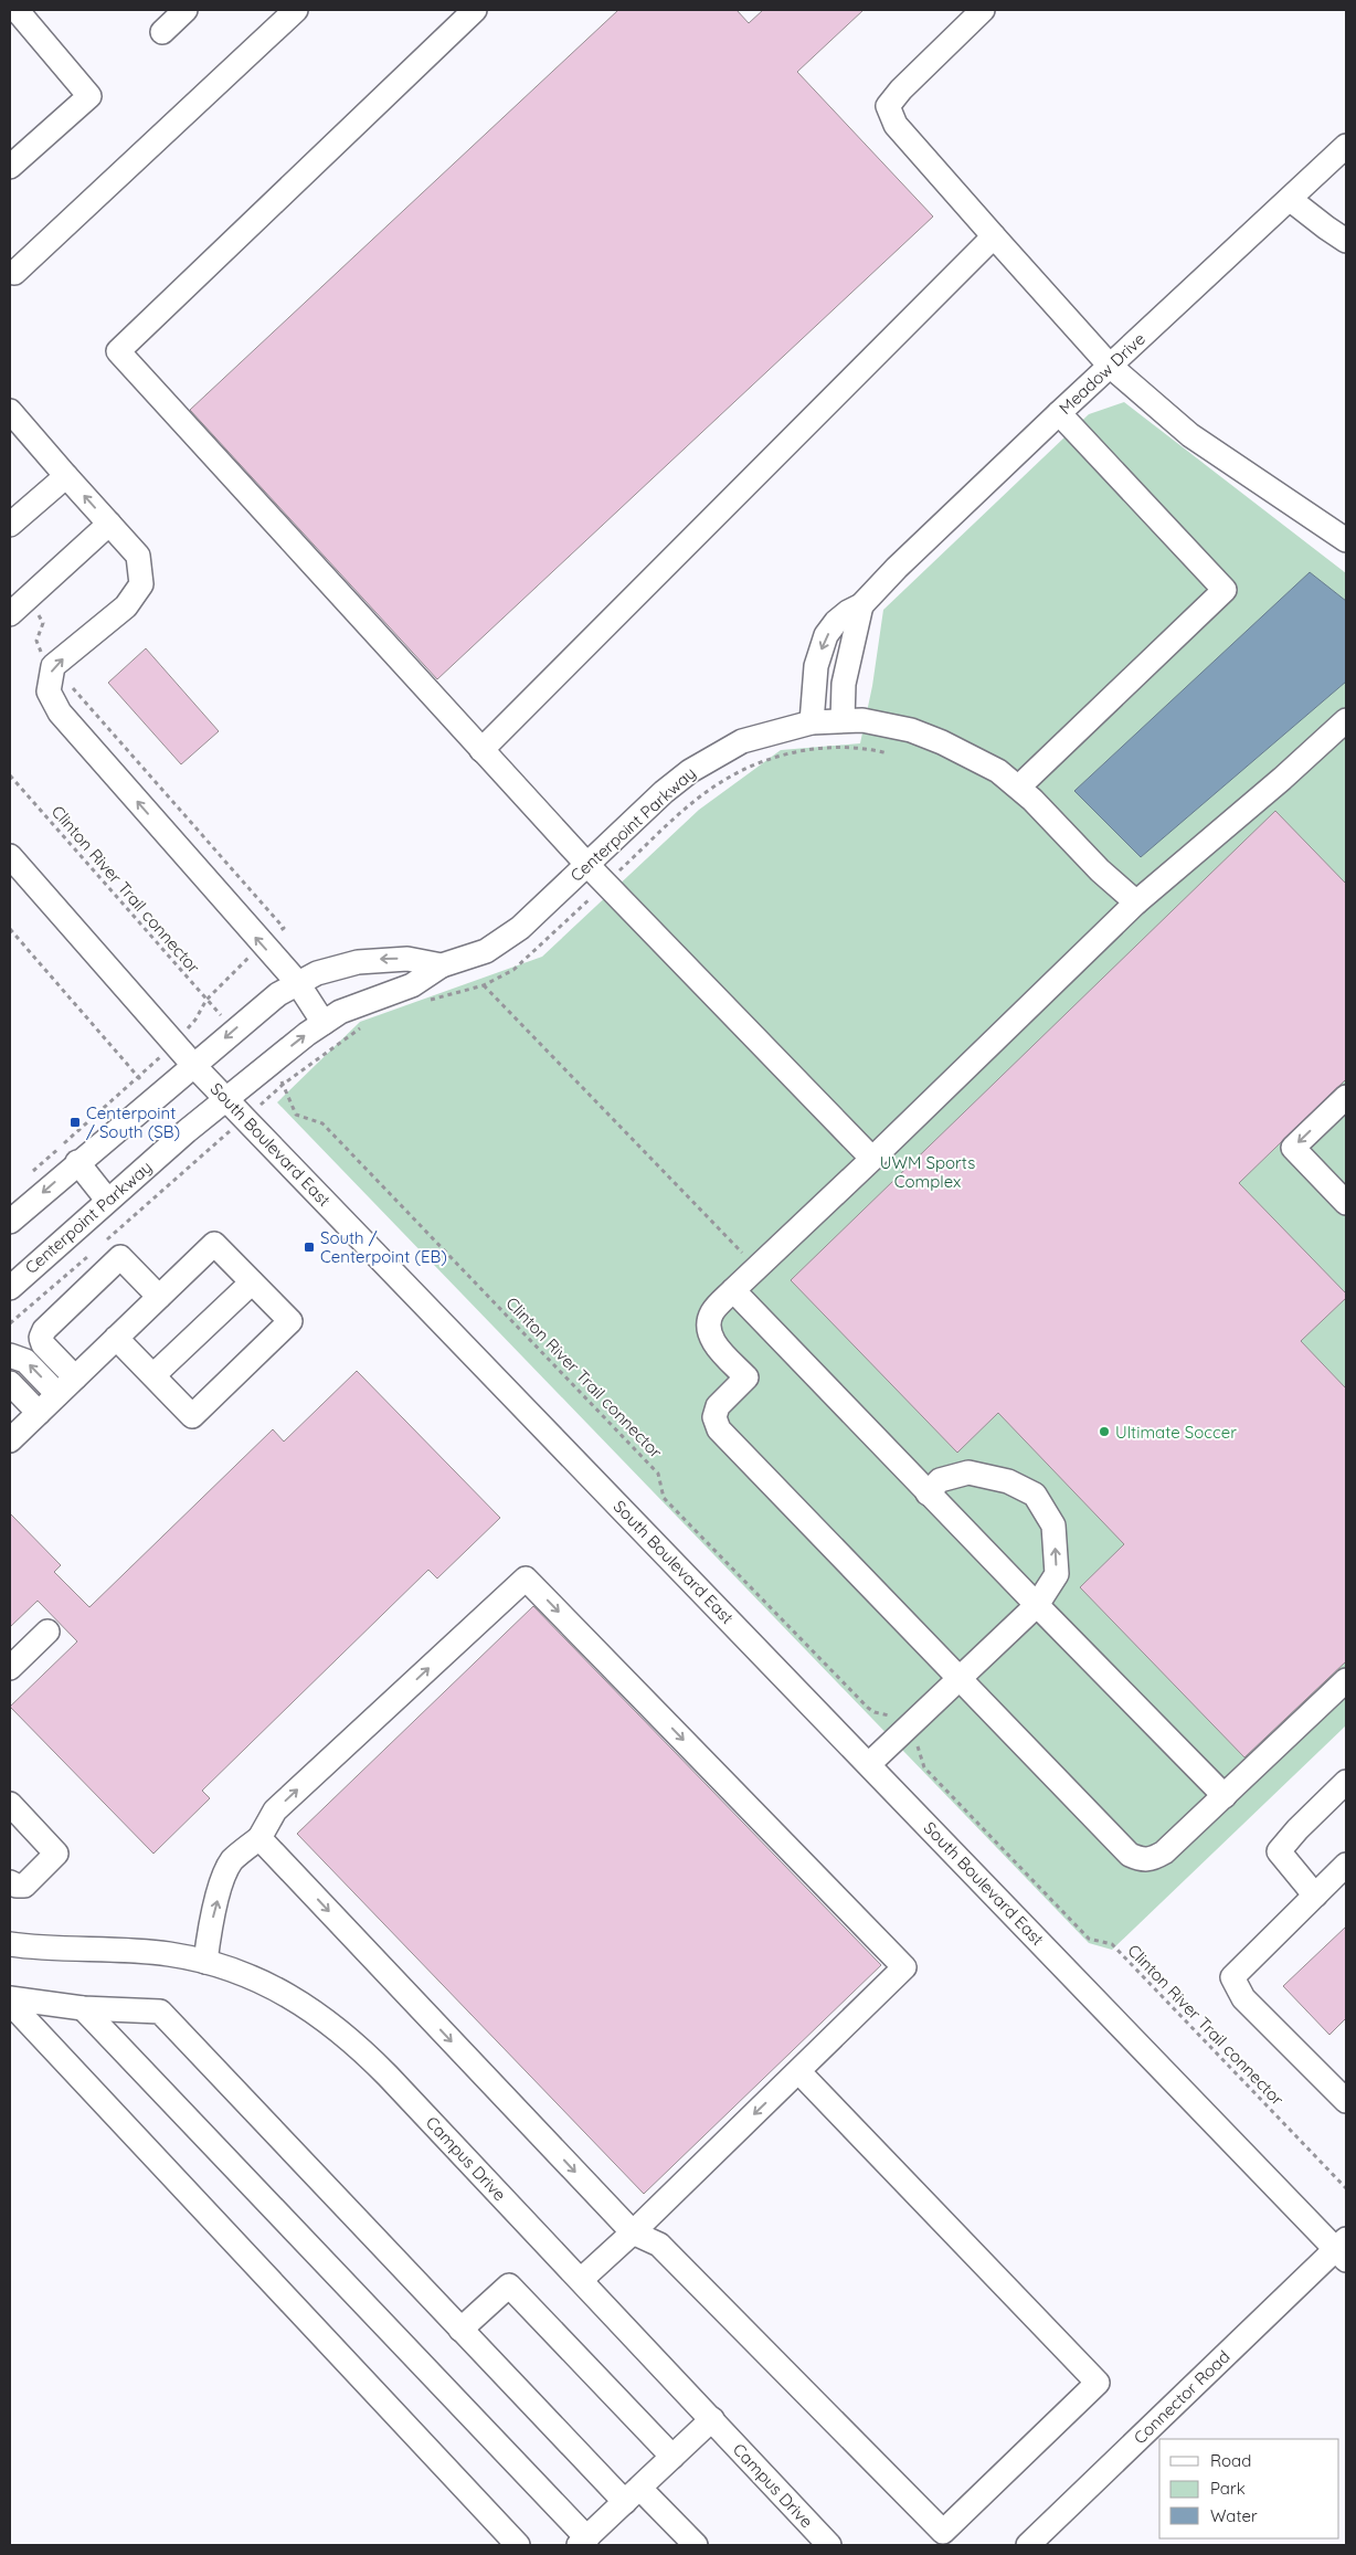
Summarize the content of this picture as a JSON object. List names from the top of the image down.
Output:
{
  "streets": {
    "street": [
      "Meadow Drive",
      "Centerpoint Parkway",
      "South Boulevard East",
      "Campus Drive",
      "Connector Road"
    ],
    "path": ["Clinton River Trail connector"]
  },
  "crossings": [
    ["Meadow Drive", "Centerpoint Parkway"],
    ["Centerpoint Parkway", "South Boulevard East"],
    ["South Boulevard East", "Connector Road"]
  ],
  "parks": ["UWM Sports Complex"],
  "places": {
    "transit": ["Centerpoint / South (SB)", "South / Centerpoint (EB)"],
    "other": ["Ultimate Soccer"]
  },
  "legend": ["Road", "Park", "Water"]
}
